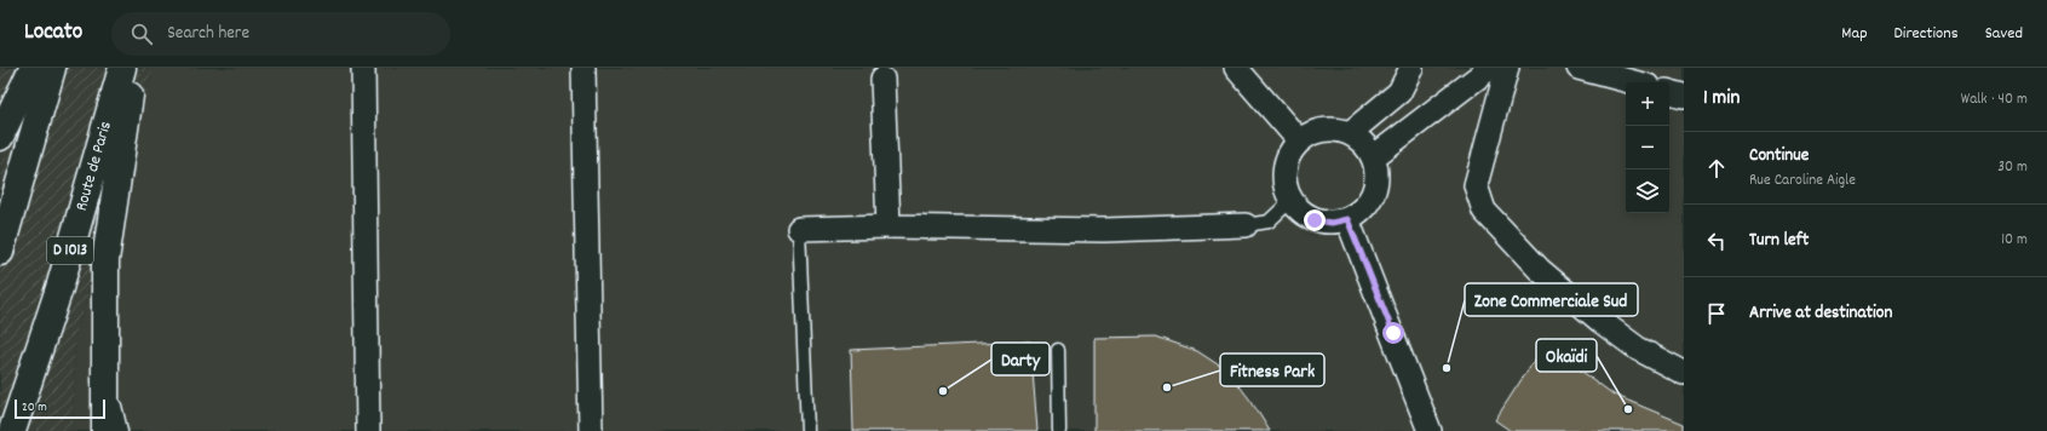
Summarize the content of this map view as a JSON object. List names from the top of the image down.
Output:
{
  "streets": {
    "main road": ["Route de Paris", "D 1013"]
  },
  "places": [
    "Zone Commerciale Sud",
    "Fitness Park",
    "Darty",
    "Okaïdi"
  ],
  "scale_bar": "20 m",
  "page": {
    "header": "Locato",
    "search": "Search here",
    "nav": ["Map", "Directions", "Saved"],
    "heading": ["1 min", "Walk · 40 m"],
    "map_buttons": ["+", "−"],
    "list": [
      ["Continue", "Rue Caroline Aigle", "30 m"],
      ["Turn left", "10 m"],
      "Arrive at destination"
    ],
    "scale": "20 m"
  }
}
